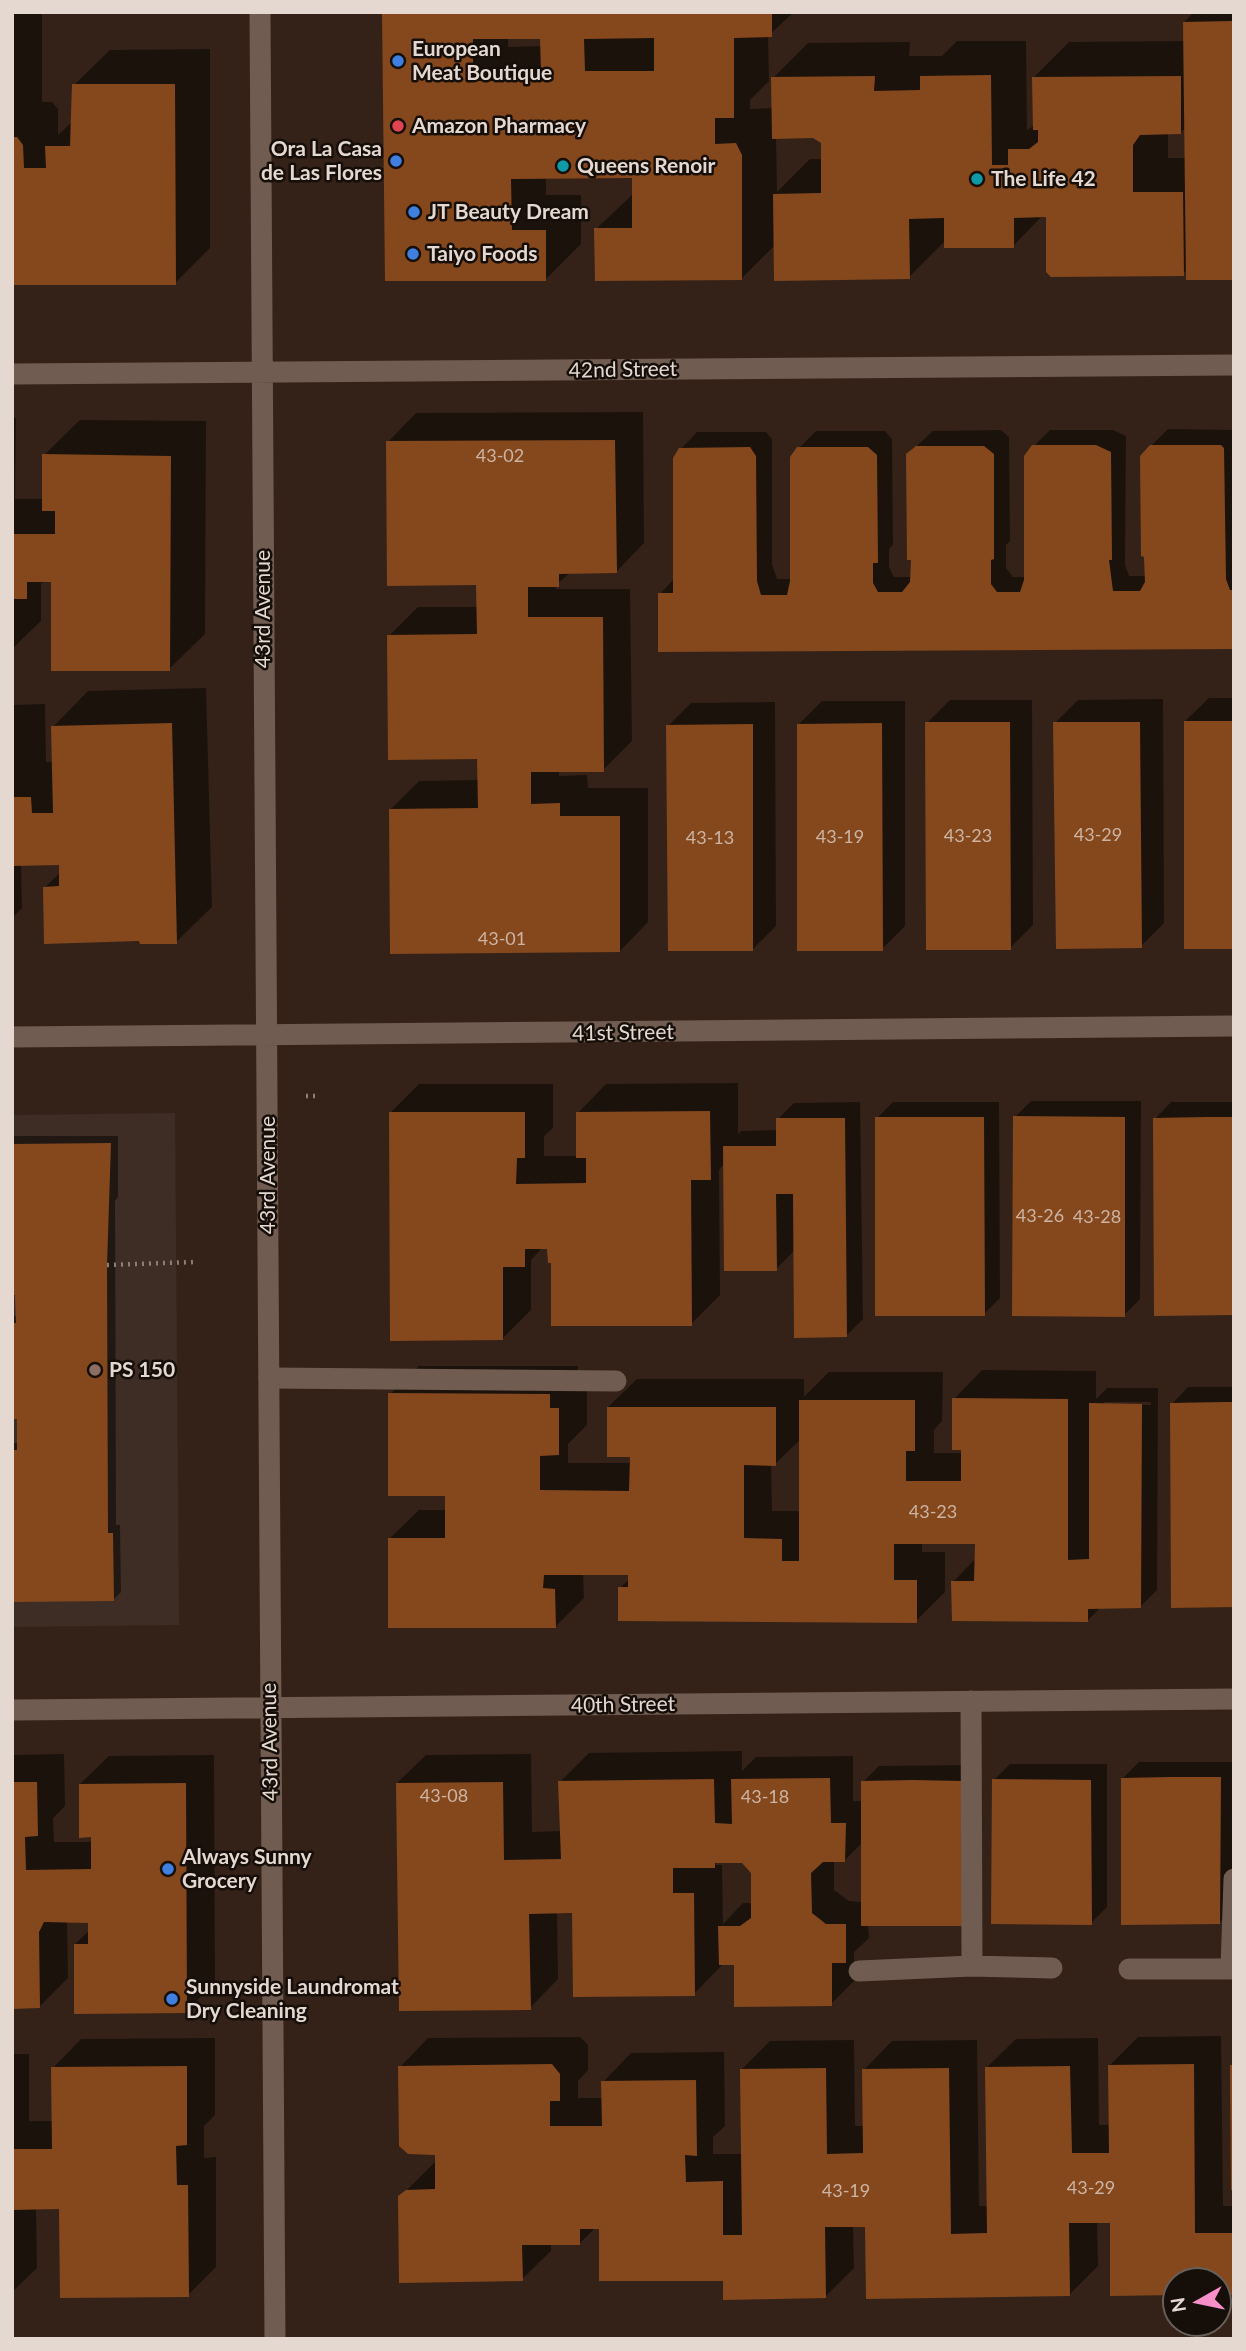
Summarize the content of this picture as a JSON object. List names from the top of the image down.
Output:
{
  "streets": {
    "street": [
      "42nd Street",
      "43rd Avenue",
      "41st Street",
      "40th Street"
    ]
  },
  "crossings": [
    ["42nd Street", "43rd Avenue"],
    ["43rd Avenue", "41st Street"],
    ["43rd Avenue", "40th Street"]
  ],
  "places": [
    "European Meat Boutique",
    "Amazon Pharmacy",
    "Ora La Casa de Las Flores",
    "Queens Renoir",
    "The Life 42",
    "JT Beauty Dream",
    "Taiyo Foods",
    "PS 150",
    "Always Sunny Grocery",
    "Sunnyside Laundromat Dry Cleaning"
  ],
  "house_numbers": [
    "43-02",
    "43-29",
    "43-23",
    "43-19",
    "43-13",
    "43-01",
    "43-26",
    "43-28",
    "43-23",
    "43-08",
    "43-18",
    "43-29",
    "43-19"
  ],
  "north": "left"
}
